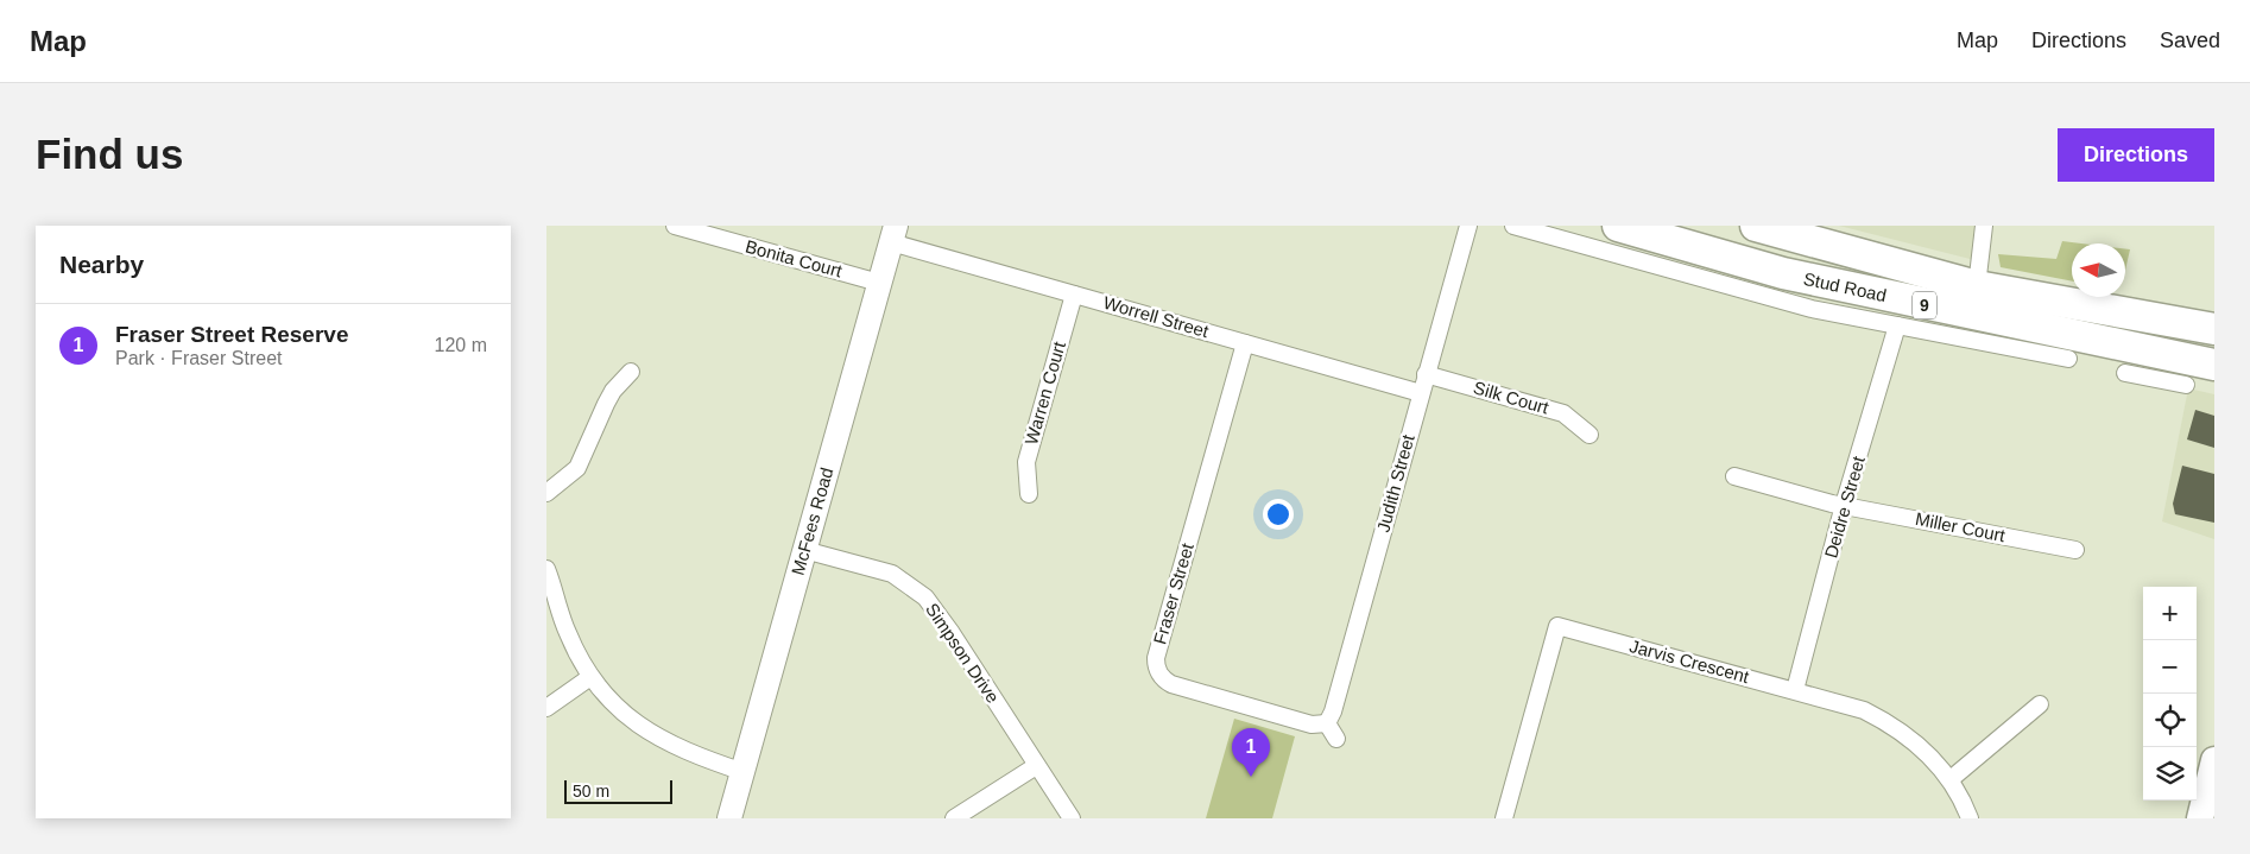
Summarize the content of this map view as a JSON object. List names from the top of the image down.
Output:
{
  "streets": {
    "highway": ["Stud Road", "9"],
    "street": [
      "Bonita Court",
      "Worrell Street",
      "Warren Court",
      "Silk Court",
      "Judith Street",
      "Deidre Street",
      "McFees Road",
      "Miller Court",
      "Fraser Street",
      "Simpson Drive",
      "Jarvis Crescent"
    ]
  },
  "crossings": [
    ["Bonita Court", "McFees Road"],
    ["Stud Road", "Deidre Street"],
    ["Worrell Street", "Warren Court"],
    ["Worrell Street", "Judith Street"],
    ["Worrell Street", "McFees Road"],
    ["Worrell Street", "Fraser Street"],
    ["Silk Court", "Judith Street"],
    ["Judith Street", "Fraser Street"],
    ["Deidre Street", "Miller Court"],
    ["Deidre Street", "Jarvis Crescent"],
    ["McFees Road", "Simpson Drive"]
  ],
  "scale_bar": "50 m",
  "north": "left",
  "page": {
    "header": "Map",
    "nav": ["Map", "Directions", "Saved"],
    "buttons": "Directions",
    "title": "Find us",
    "heading": "Nearby",
    "list": [
      {
        "mark": "1",
        "name": "Fraser Street Reserve",
        "note": "Park · Fraser Street",
        "value": "120 m"
      }
    ],
    "map_buttons": ["+", "−"],
    "pins": "1",
    "scale": "50 m"
  }
}
